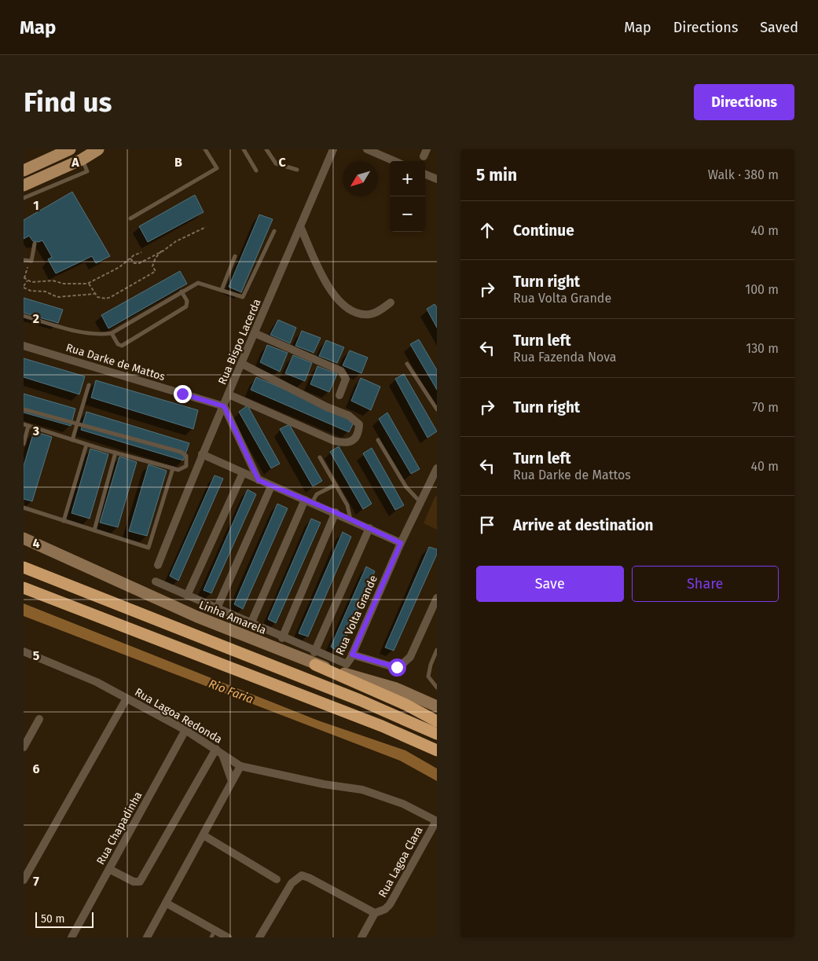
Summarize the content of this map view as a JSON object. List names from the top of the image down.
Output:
{
  "streets": {
    "main road": ["Linha Amarela"],
    "street": [
      "Rua Bispo Lacerda",
      "Rua Darke de Mattos",
      "Rua Volta Grande",
      "Rua Lagoa Redonda",
      "Rua Chapadinha",
      "Rua Lagoa Clara"
    ]
  },
  "crossings": [
    ["Rua Bispo Lacerda", "Rua Darke de Mattos"],
    ["Rua Lagoa Redonda", "Rua Chapadinha"],
    ["Rua Lagoa Redonda", "Rua Lagoa Clara"]
  ],
  "water": ["Rio Faria"],
  "scale_bar": "50 m",
  "north": "bottom left",
  "page": {
    "header": "Map",
    "nav": ["Map", "Directions", "Saved"],
    "buttons": [
      "Directions",
      ["Save", "Share"]
    ],
    "title": "Find us",
    "heading": ["5 min", "Walk · 380 m"],
    "map_buttons": ["+", "−"],
    "list": [
      ["Continue", "40 m"],
      ["Turn right", "Rua Volta Grande", "100 m"],
      ["Turn left", "Rua Fazenda Nova", "130 m"],
      ["Turn right", "70 m"],
      ["Turn left", "Rua Darke de Mattos", "40 m"],
      "Arrive at destination"
    ],
    "scale": "50 m"
  },
  "grid": {
    "columns": ["A", "B", "C"],
    "rows": [
      "1",
      "2",
      "3",
      "4",
      "5",
      "6",
      "7"
    ]
  }
}
